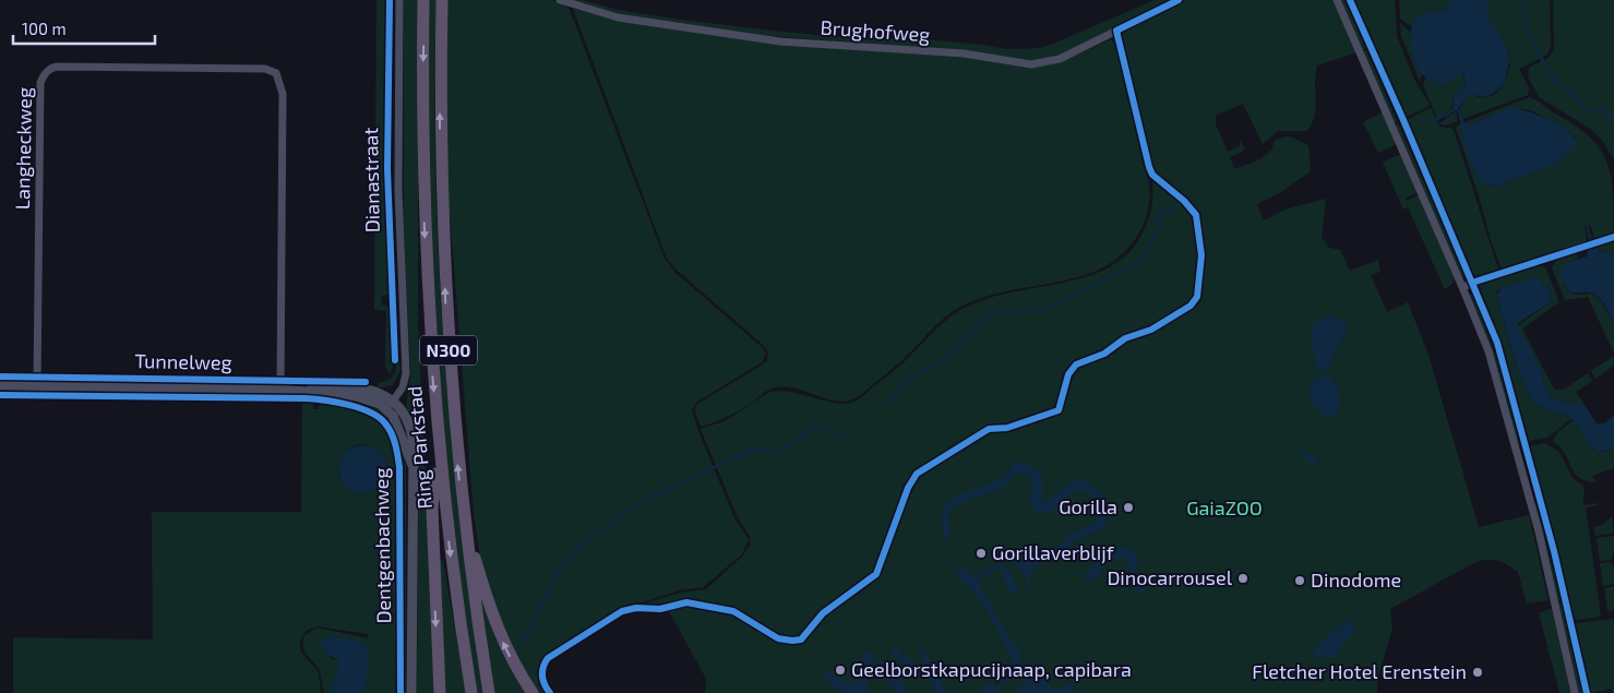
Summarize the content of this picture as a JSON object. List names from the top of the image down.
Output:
{
  "streets": {
    "highway": ["N300", "Ring Parkstad"],
    "street": [
      "Brughofweg",
      "Langheckweg",
      "Dianastraat",
      "Tunnelweg",
      "Dentgenbachweg"
    ]
  },
  "crossings": [
    ["Langheckweg", "Tunnelweg"],
    ["Dianastraat", "Tunnelweg"],
    ["Dianastraat", "Dentgenbachweg"],
    ["N300", "Ring Parkstad"],
    ["Tunnelweg", "Dentgenbachweg"]
  ],
  "parks": ["GaiaZOO"],
  "places": [
    "Gorilla",
    "Gorillaverblijf",
    "Dinocarrousel",
    "Dinodome",
    "Geelborstkapucijnaap, capibara",
    "Fletcher Hotel Erenstein"
  ],
  "scale_bar": "100 m"
}
